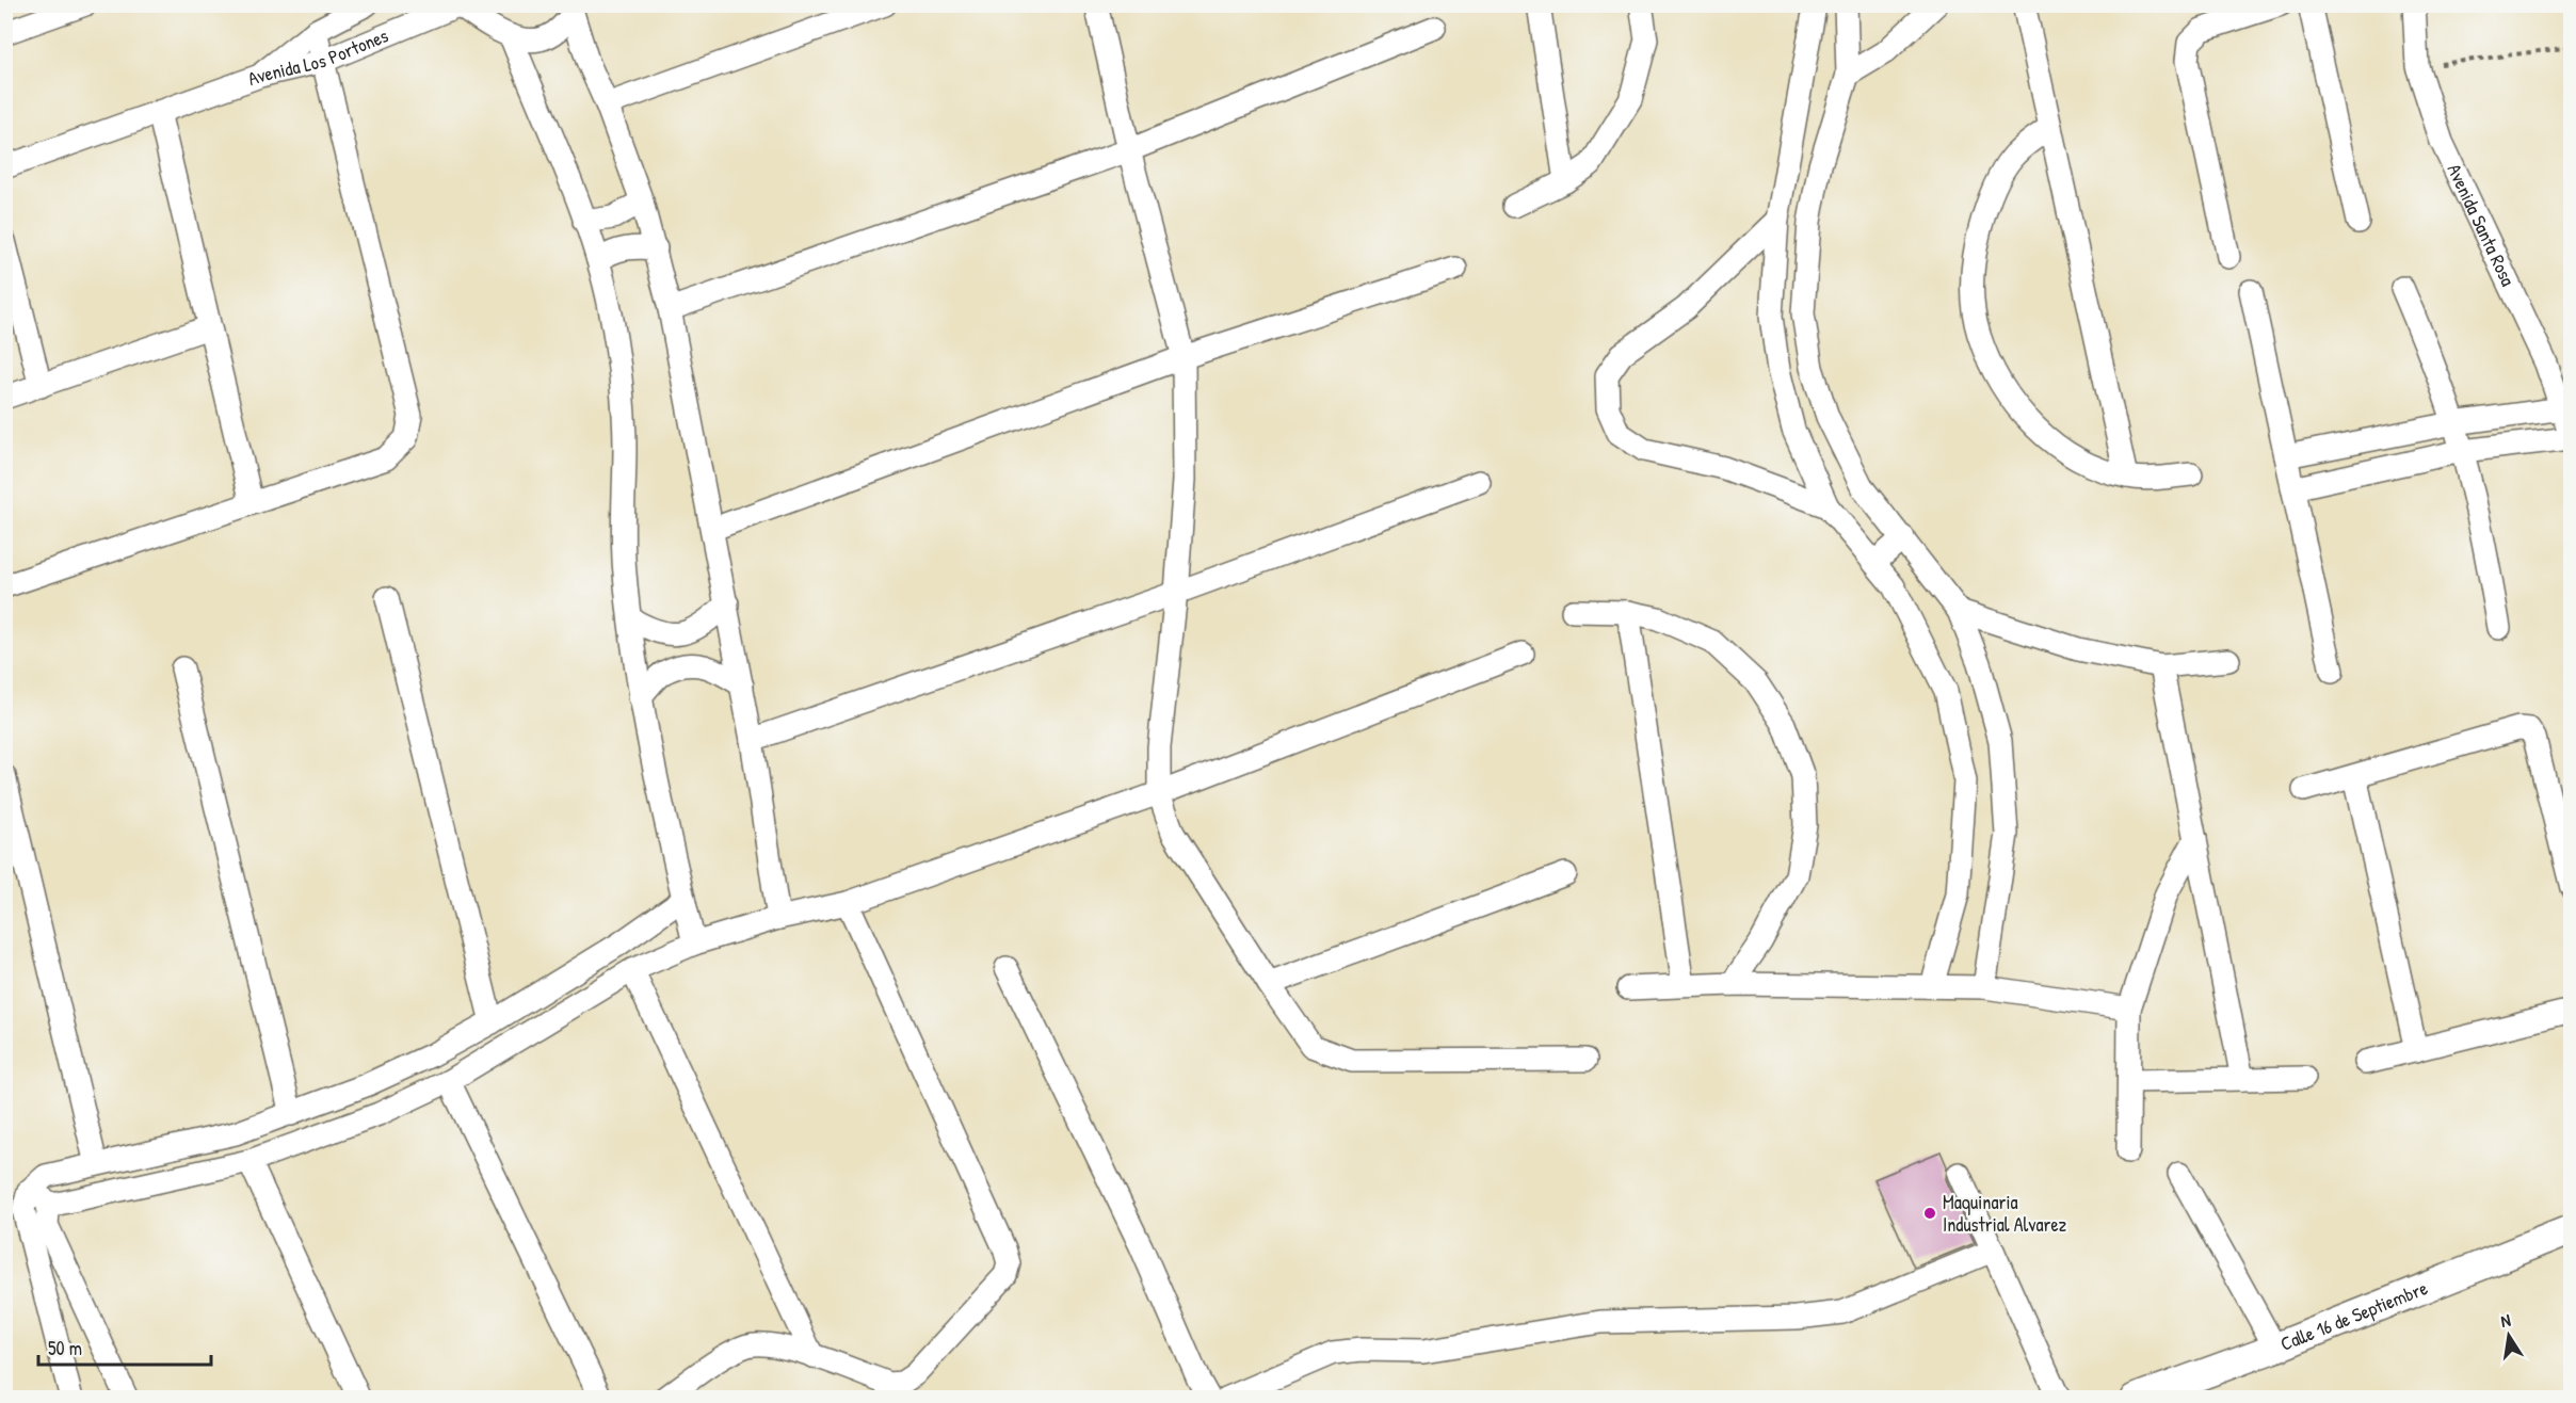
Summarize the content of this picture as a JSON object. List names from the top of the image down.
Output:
{
  "streets": {
    "street": ["Avenida Los Portones", "Avenida Santa Rosa", "Calle 16 de Septiembre"]
  },
  "places": ["Maquinaria Industrial Alvarez"],
  "scale_bar": "50 m",
  "north": "top"
}
